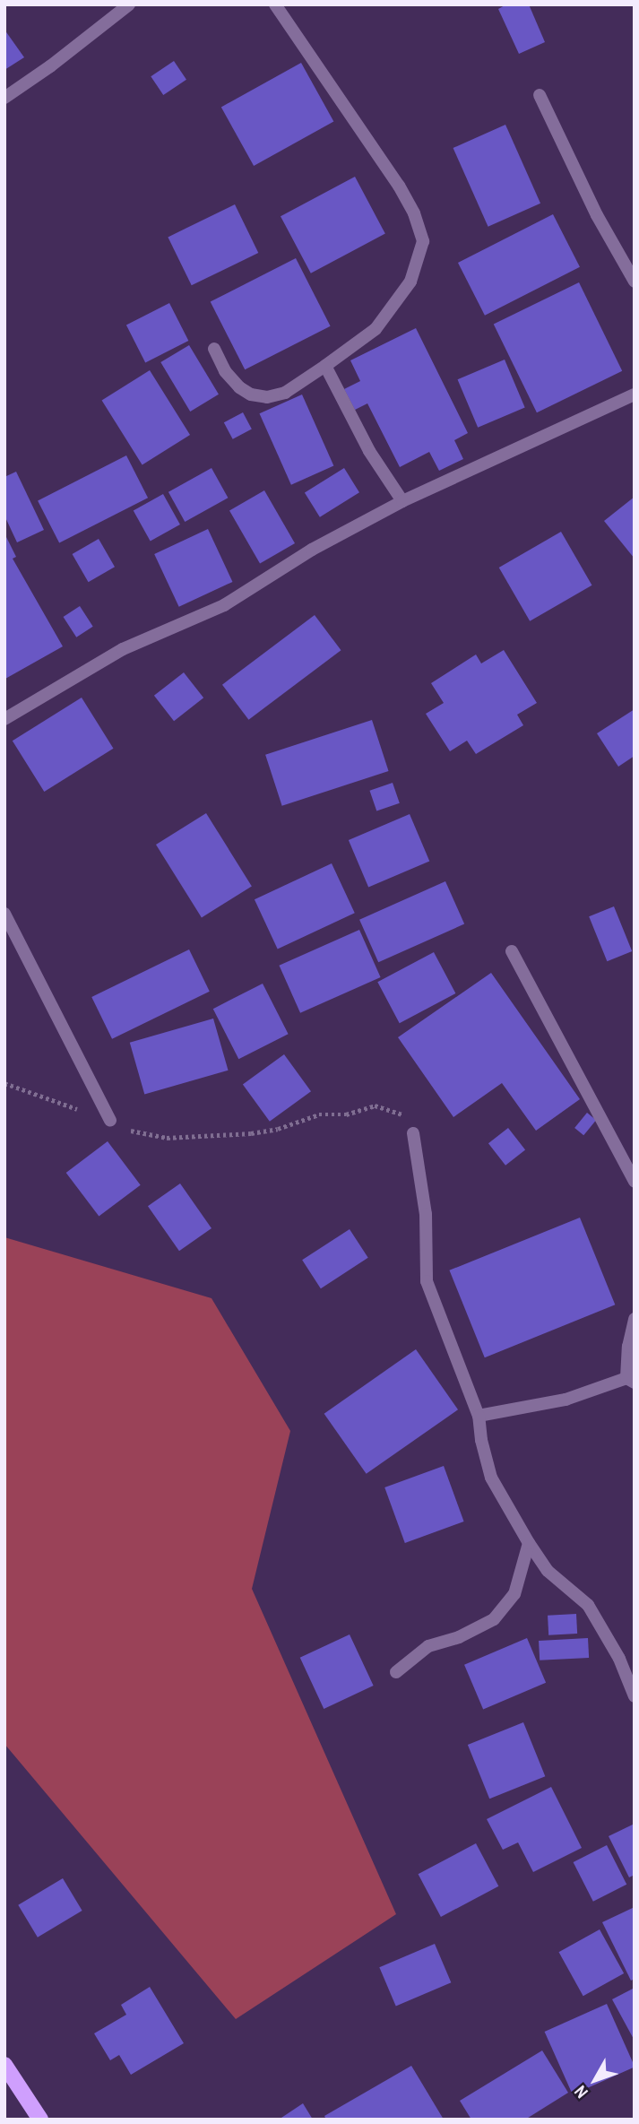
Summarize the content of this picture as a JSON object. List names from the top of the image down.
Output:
{
  "north": "bottom left"
}
